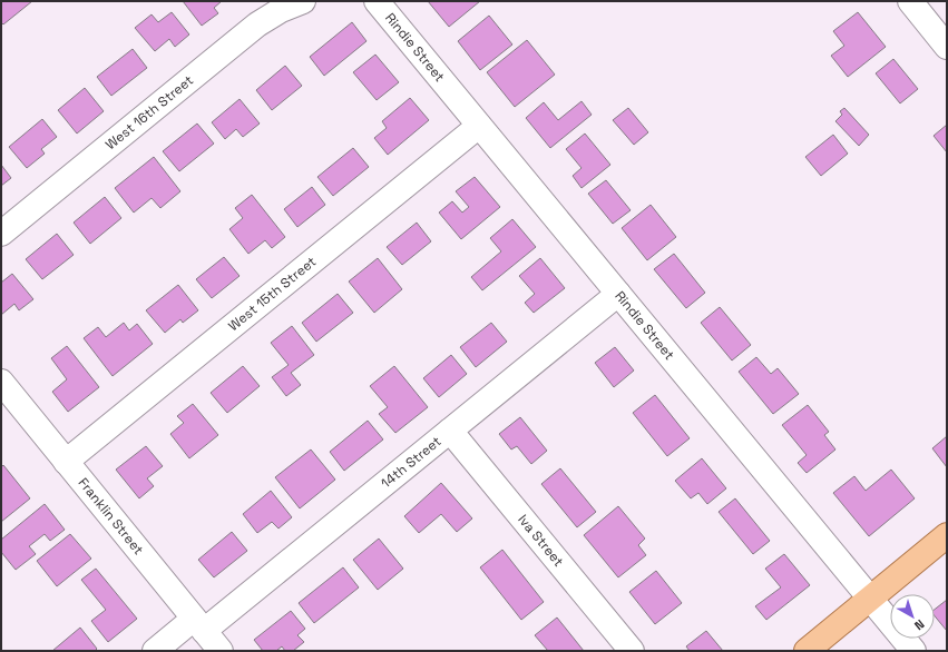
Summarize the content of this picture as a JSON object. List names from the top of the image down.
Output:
{
  "streets": {
    "street": [
      "Rindie Street",
      "West 16th Street",
      "West 15th Street",
      "14th Street",
      "Franklin Street",
      "Iva Street"
    ]
  },
  "crossings": [
    ["Rindie Street", "West 15th Street"],
    ["Rindie Street", "14th Street"],
    ["West 15th Street", "Franklin Street"],
    ["14th Street", "Franklin Street"],
    ["14th Street", "Iva Street"]
  ],
  "north": "bottom right"
}
